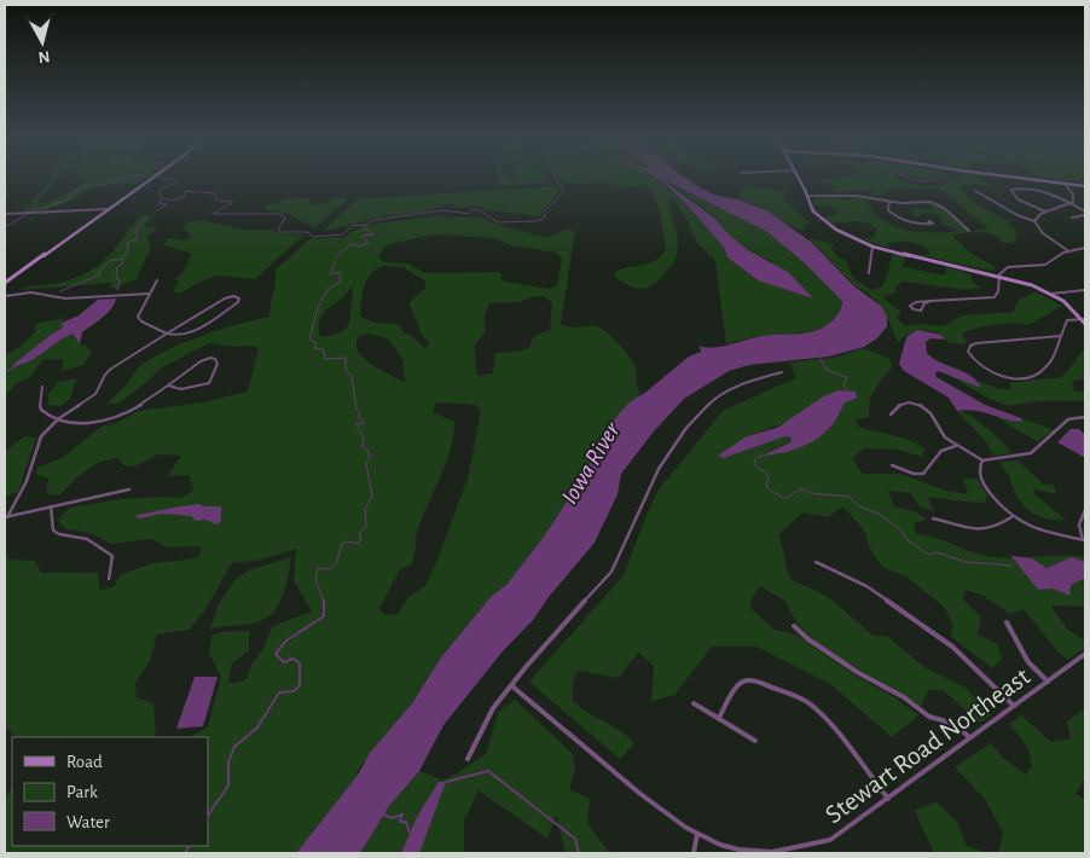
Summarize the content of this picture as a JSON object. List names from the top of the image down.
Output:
{
  "streets": {
    "street": ["Stewart Road Northeast"]
  },
  "water": ["Iowa River"],
  "legend": ["Road", "Park", "Water"],
  "north": "bottom"
}
